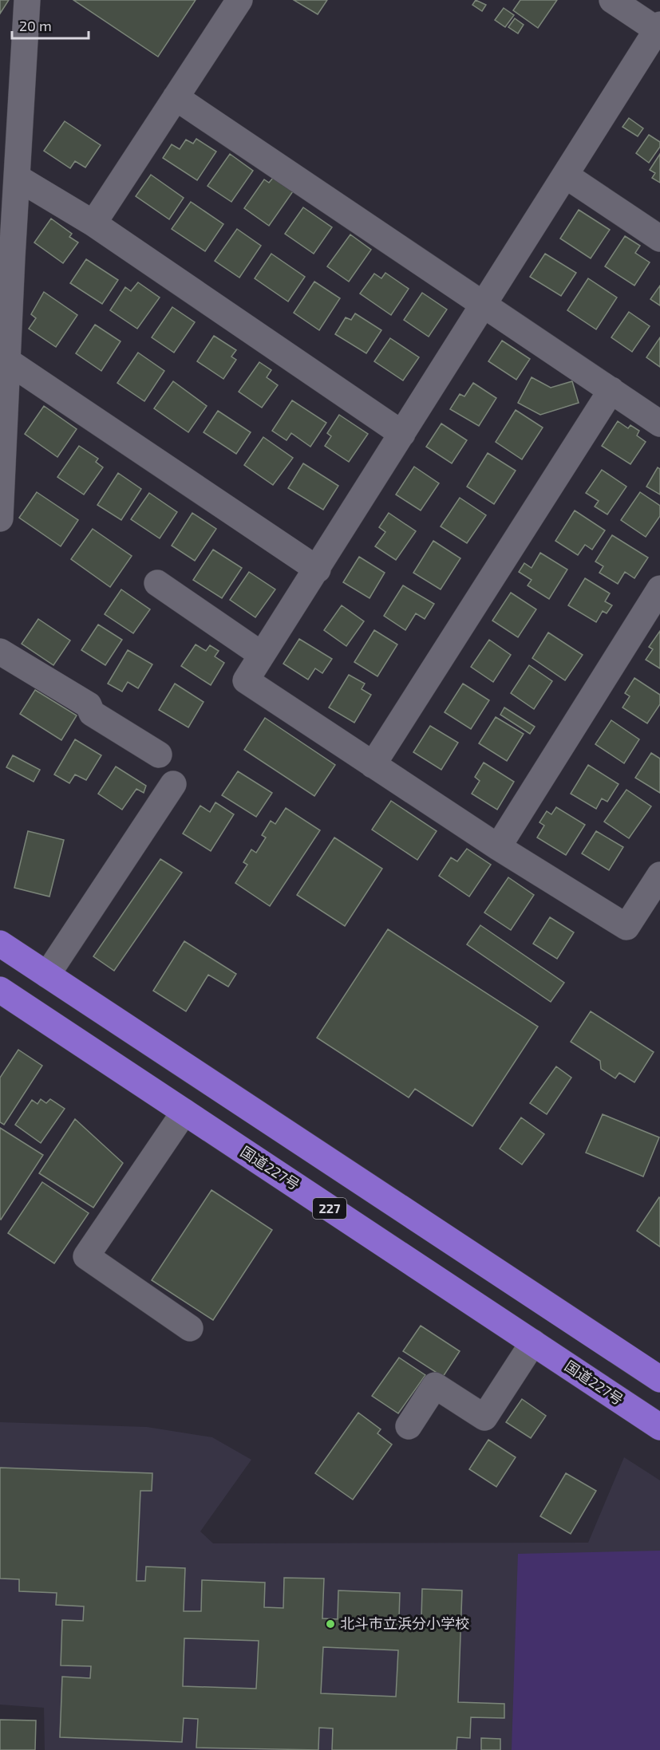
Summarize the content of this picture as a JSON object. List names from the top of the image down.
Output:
{
  "streets": {
    "highway": ["国道227号", "227"]
  },
  "places": ["北斗市立浜分小学校"],
  "scale_bar": "20 m"
}
